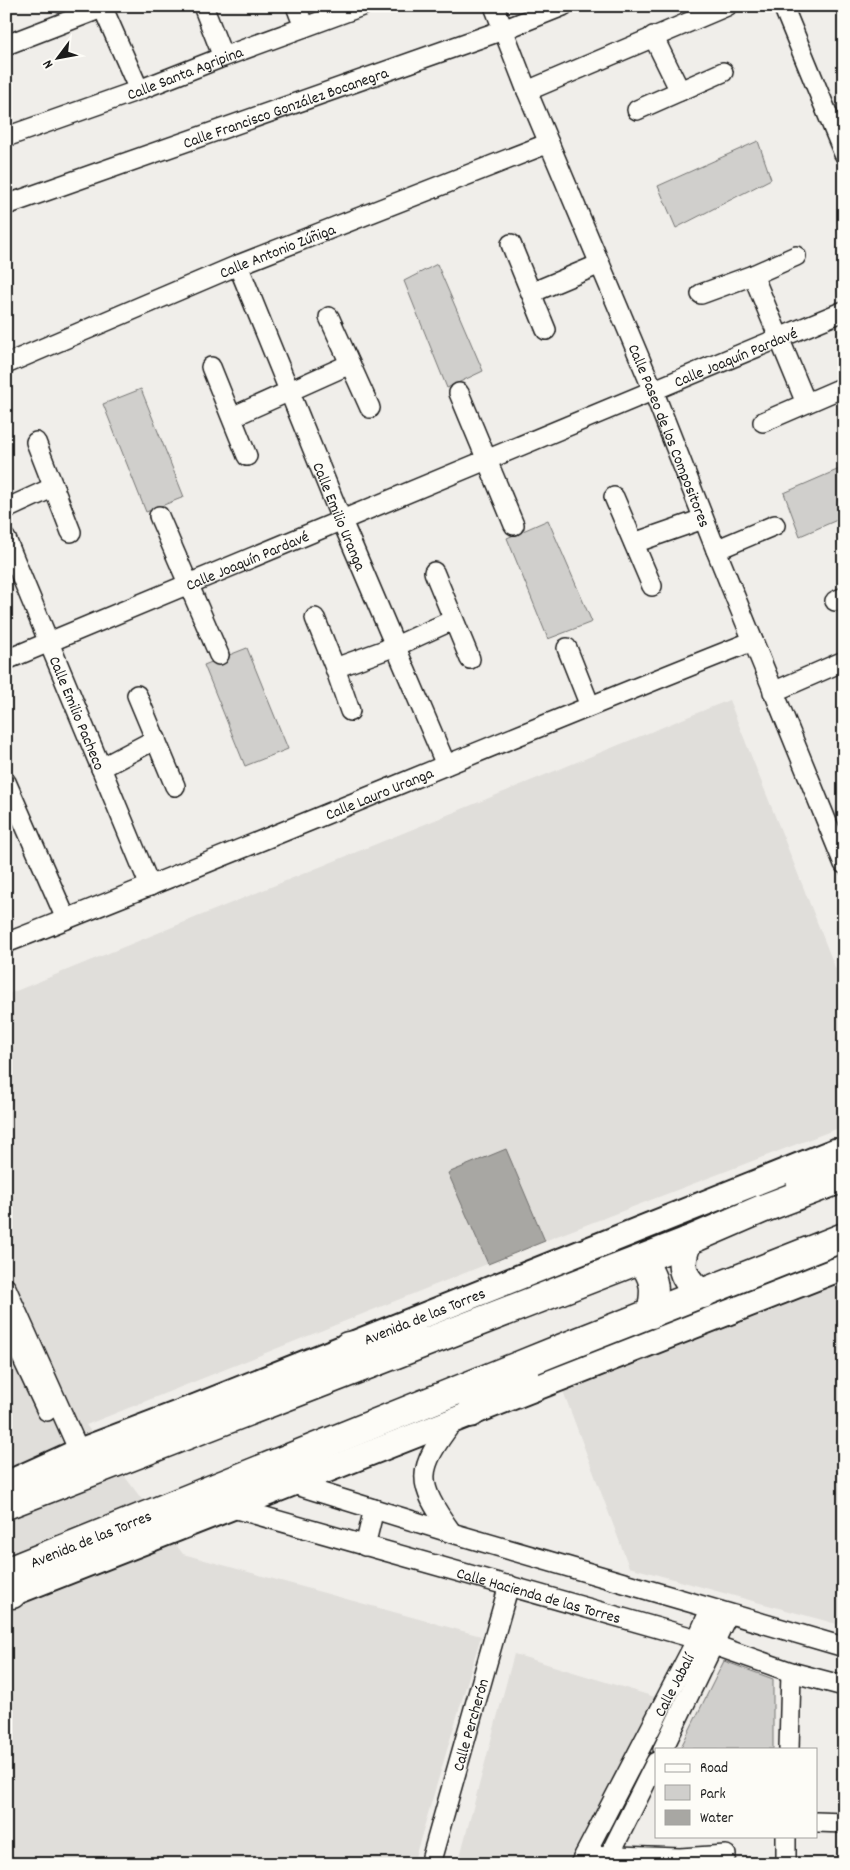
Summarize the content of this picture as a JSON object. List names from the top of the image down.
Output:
{
  "streets": {
    "highway": ["Avenida de las Torres"],
    "street": [
      "Calle Santa Agripina",
      "Calle Francisco González Bocanegra",
      "Calle Antonio Zúñiga",
      "Calle Joaquín Pardavé",
      "Calle Paseo de los Compositores",
      "Calle Emilio Uranga",
      "Calle Emilio Pacheco",
      "Calle Lauro Uranga",
      "Calle Hacienda de las Torres",
      "Calle Jabalí",
      "Calle Percherón"
    ]
  },
  "crossings": [
    ["Calle Francisco González Bocanegra", "Calle Paseo de los Compositores"],
    ["Calle Antonio Zúñiga", "Calle Paseo de los Compositores"],
    ["Calle Antonio Zúñiga", "Calle Emilio Uranga"],
    ["Calle Joaquín Pardavé", "Calle Paseo de los Compositores"],
    ["Calle Joaquín Pardavé", "Calle Emilio Uranga"],
    ["Calle Joaquín Pardavé", "Calle Emilio Pacheco"],
    ["Calle Paseo de los Compositores", "Calle Lauro Uranga"],
    ["Calle Emilio Uranga", "Calle Lauro Uranga"],
    ["Calle Emilio Pacheco", "Calle Lauro Uranga"],
    ["Avenida de las Torres", "Calle Hacienda de las Torres"],
    ["Calle Hacienda de las Torres", "Calle Jabalí"],
    ["Calle Hacienda de las Torres", "Calle Percherón"]
  ],
  "legend": ["Road", "Park", "Water"],
  "north": "bottom left"
}
